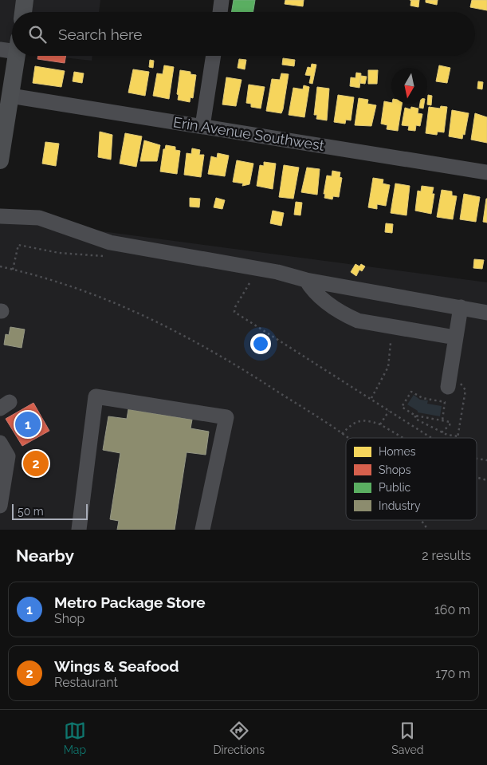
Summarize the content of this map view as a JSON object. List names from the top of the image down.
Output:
{
  "streets": {
    "street": ["Erin Avenue Southwest"]
  },
  "legend": [
    "Homes",
    "Shops",
    "Public",
    "Industry"
  ],
  "scale_bar": "50 m",
  "north": "bottom",
  "page": {
    "search": "Search here",
    "pins": ["1", "2"],
    "scale": "50 m",
    "heading": ["Nearby", "2 results"],
    "list": [
      {
        "mark": "1",
        "name": "Metro Package Store",
        "note": "Shop",
        "value": "160 m"
      },
      {
        "mark": "2",
        "name": "Wings & Seafood",
        "note": "Restaurant",
        "value": "170 m"
      }
    ],
    "nav": ["Map", "Directions", "Saved"]
  }
}
